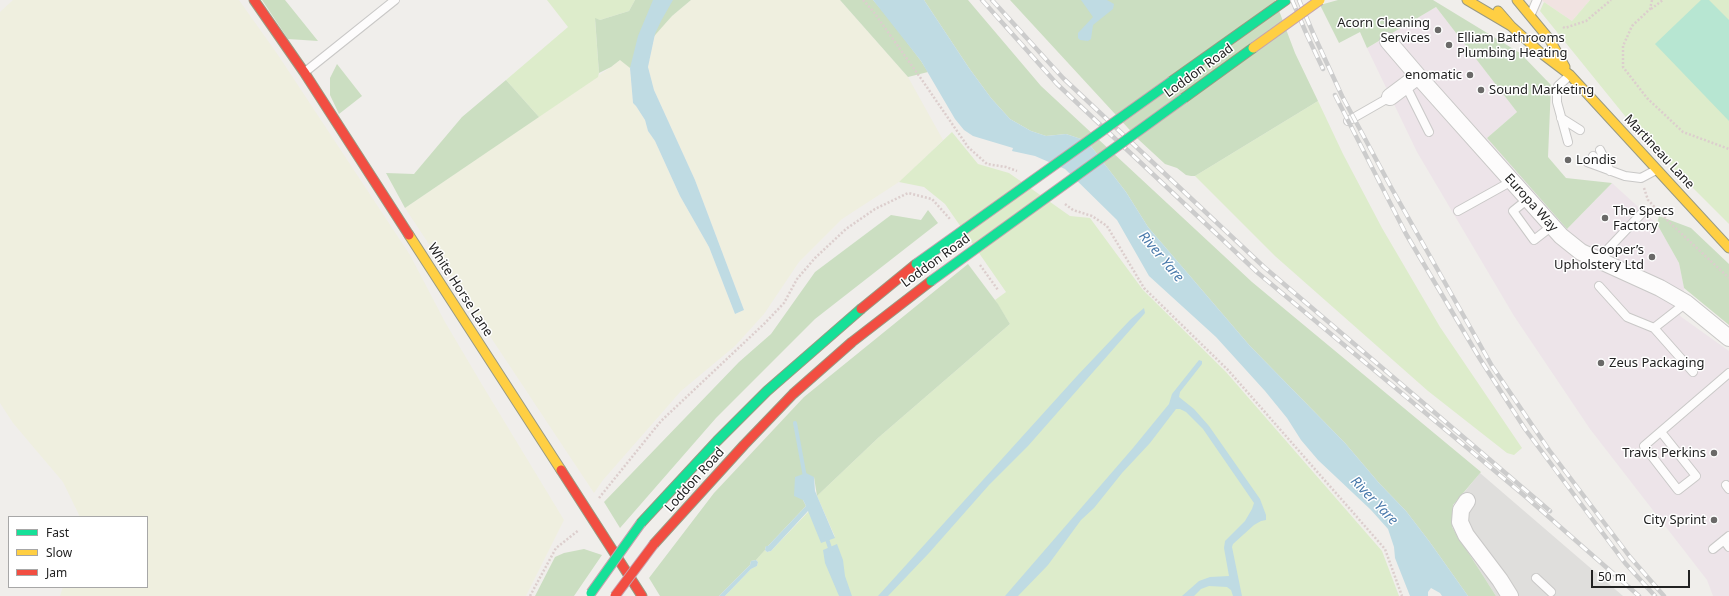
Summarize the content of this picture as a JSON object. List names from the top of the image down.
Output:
{
  "streets": {
    "main road": ["Loddon Road", "Martineau Lane", "White Horse Lane"],
    "street": ["Europa Way"]
  },
  "water": ["River Yare"],
  "places": [
    "Acorn Cleaning Services",
    "Elliam Bathrooms Plumbing Heating",
    "enomatic",
    "Sound Marketing",
    "Londis",
    "The Specs Factory",
    "Cooper’s Upholstery Ltd",
    "Zeus Packaging",
    "Travis Perkins",
    "City Sprint"
  ],
  "legend": ["Fast", "Slow", "Jam"],
  "scale_bar": "50 m"
}
